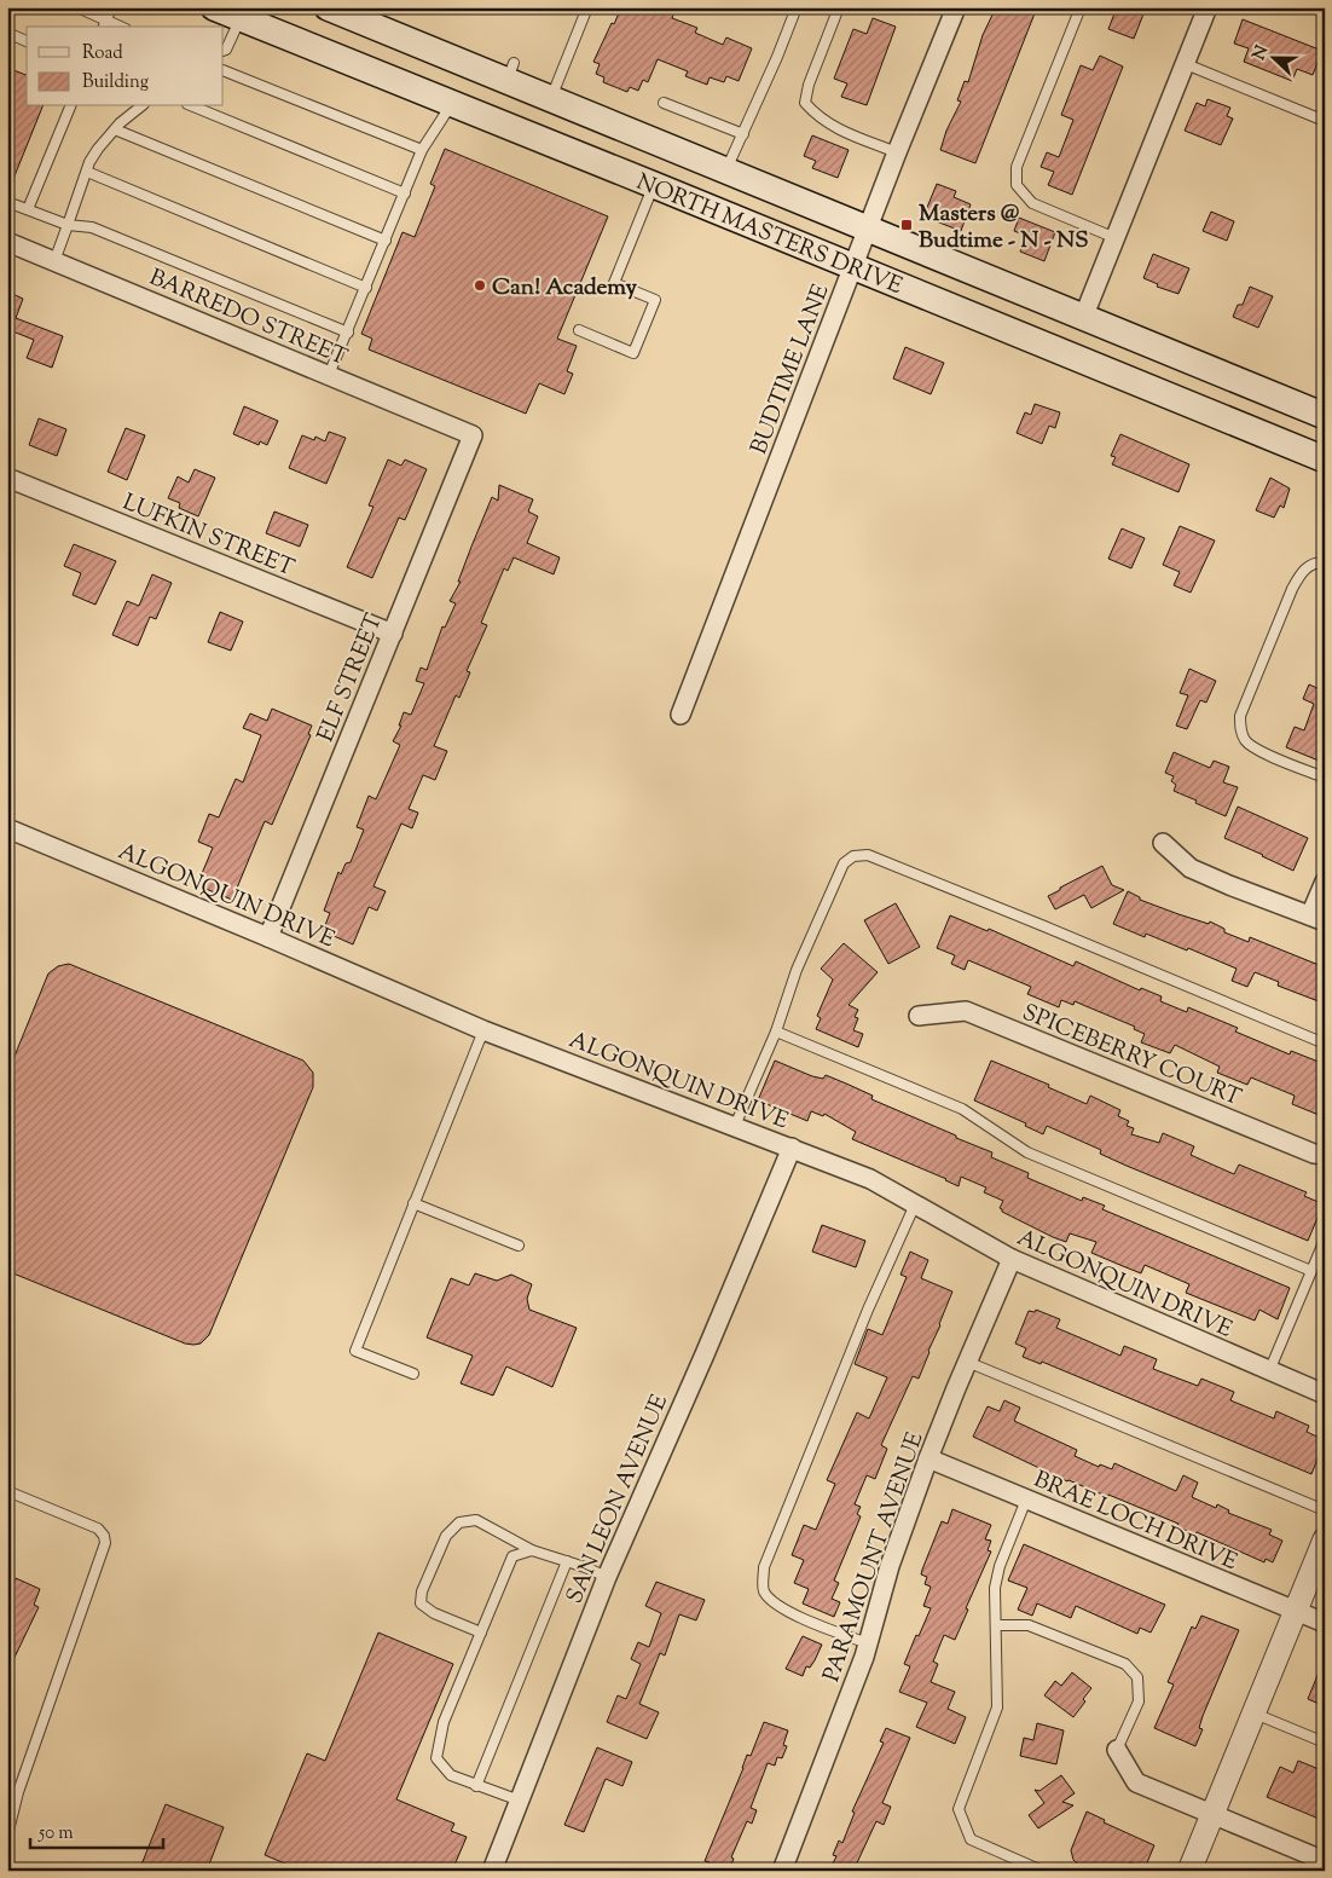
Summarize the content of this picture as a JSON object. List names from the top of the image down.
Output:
{
  "streets": {
    "main road": ["NORTH MASTERS DRIVE"],
    "street": [
      "BARREDO STREET",
      "BUDTIME LANE",
      "LUFKIN STREET",
      "ELF STREET",
      "ALGONQUIN DRIVE",
      "SPICEBERRY COURT",
      "SAN LEON AVENUE",
      "BRAE LOCH DRIVE",
      "PARAMOUNT AVENUE"
    ]
  },
  "crossings": [
    ["NORTH MASTERS DRIVE", "BUDTIME LANE"],
    ["BARREDO STREET", "ELF STREET"],
    ["LUFKIN STREET", "ELF STREET"],
    ["ELF STREET", "ALGONQUIN DRIVE"],
    ["ALGONQUIN DRIVE", "SAN LEON AVENUE"],
    ["ALGONQUIN DRIVE", "PARAMOUNT AVENUE"],
    ["BRAE LOCH DRIVE", "PARAMOUNT AVENUE"]
  ],
  "places": {
    "transit": ["Masters @ Budtime - N - NS"],
    "other": ["Can! Academy"]
  },
  "legend": ["Road", "Building"],
  "scale_bar": "50 m",
  "north": "left"
}
